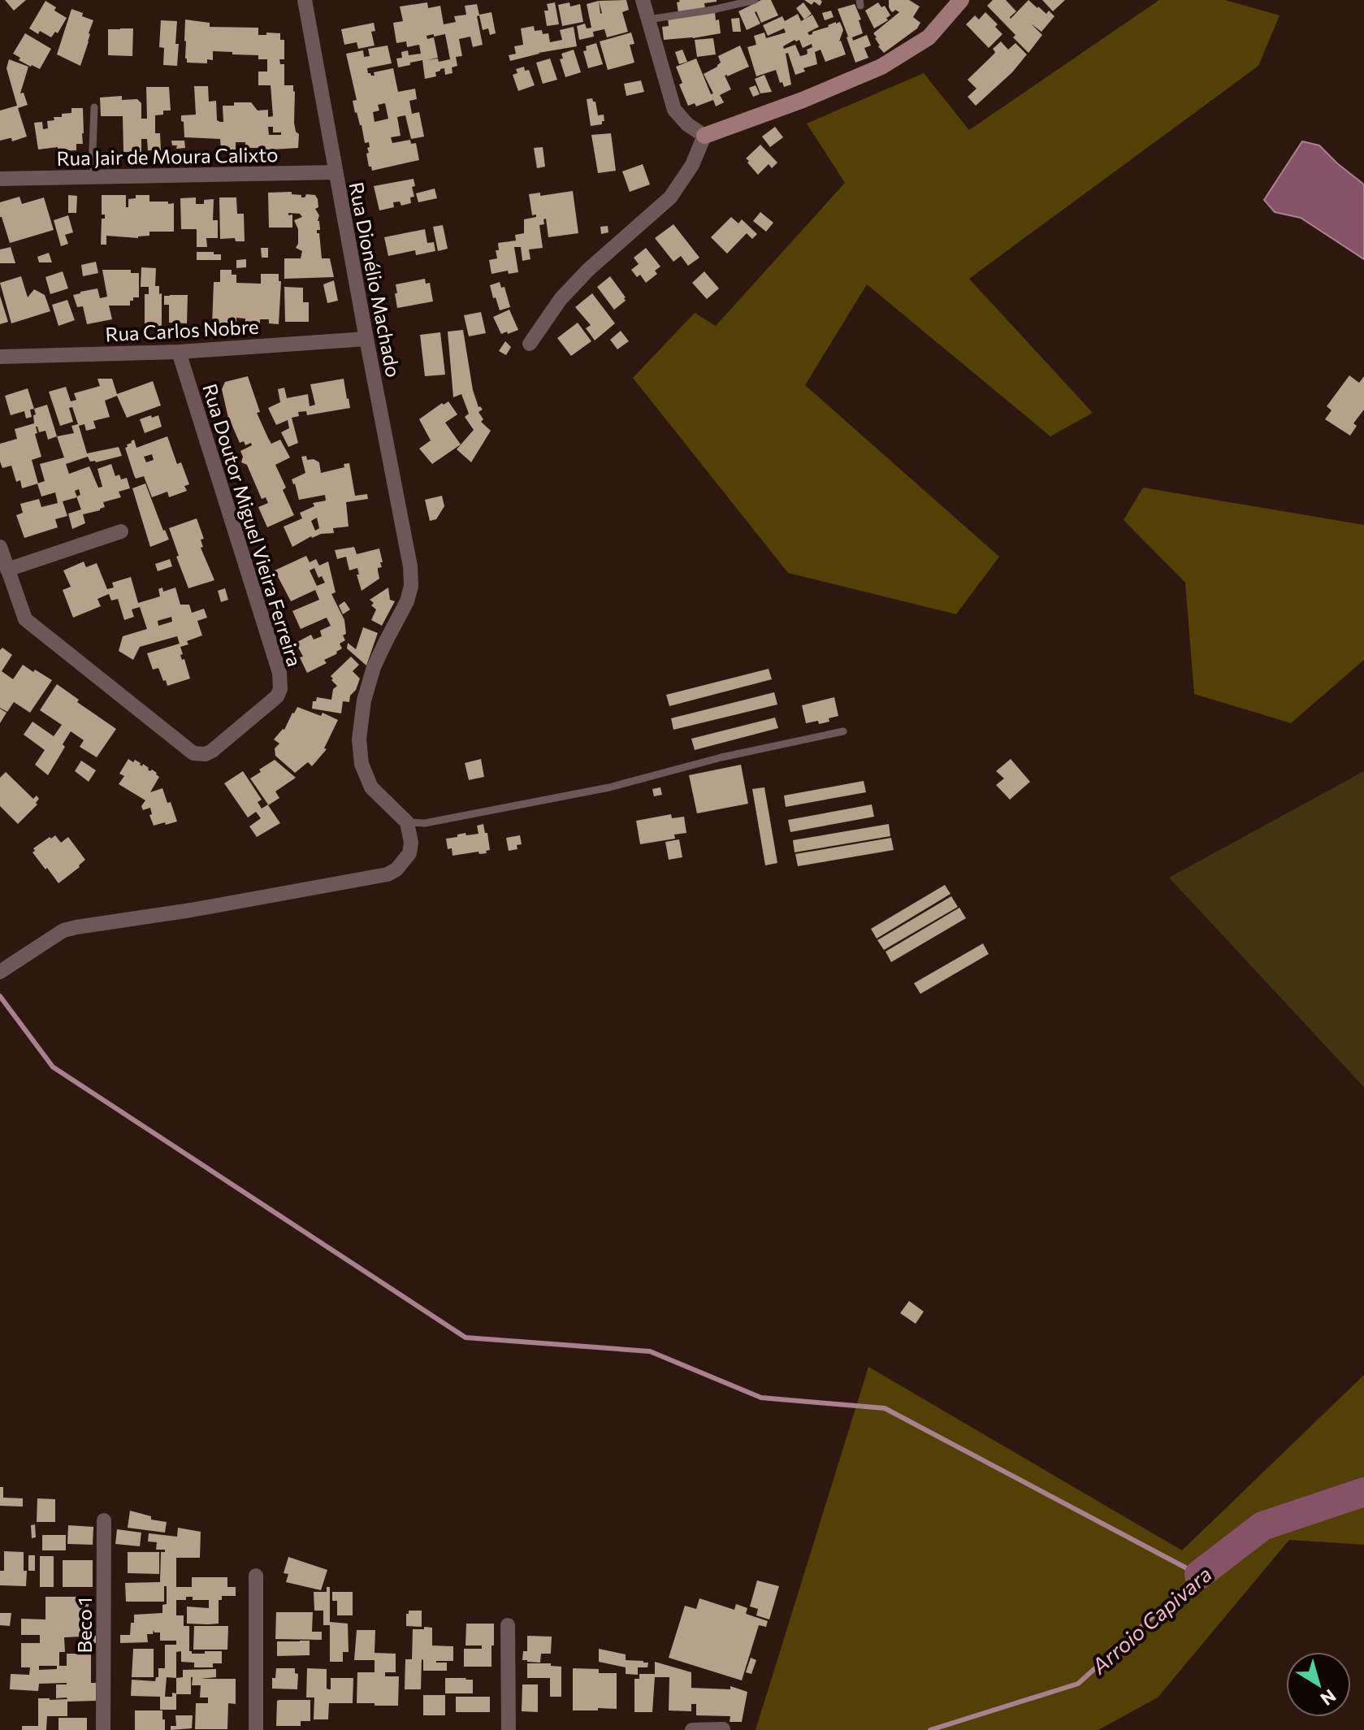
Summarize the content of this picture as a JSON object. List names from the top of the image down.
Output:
{
  "streets": {
    "street": [
      "Rua Jair de Moura Calixto",
      "Rua Dionélio Machado",
      "Rua Carlos Nobre",
      "Rua Doutor Miguel Vieira Ferreira",
      "Beco 1"
    ]
  },
  "crossings": [
    ["Rua Jair de Moura Calixto", "Rua Dionélio Machado"],
    ["Rua Dionélio Machado", "Rua Carlos Nobre"],
    ["Rua Carlos Nobre", "Rua Doutor Miguel Vieira Ferreira"]
  ],
  "water": ["Arroio Capivara"],
  "north": "bottom right"
}
